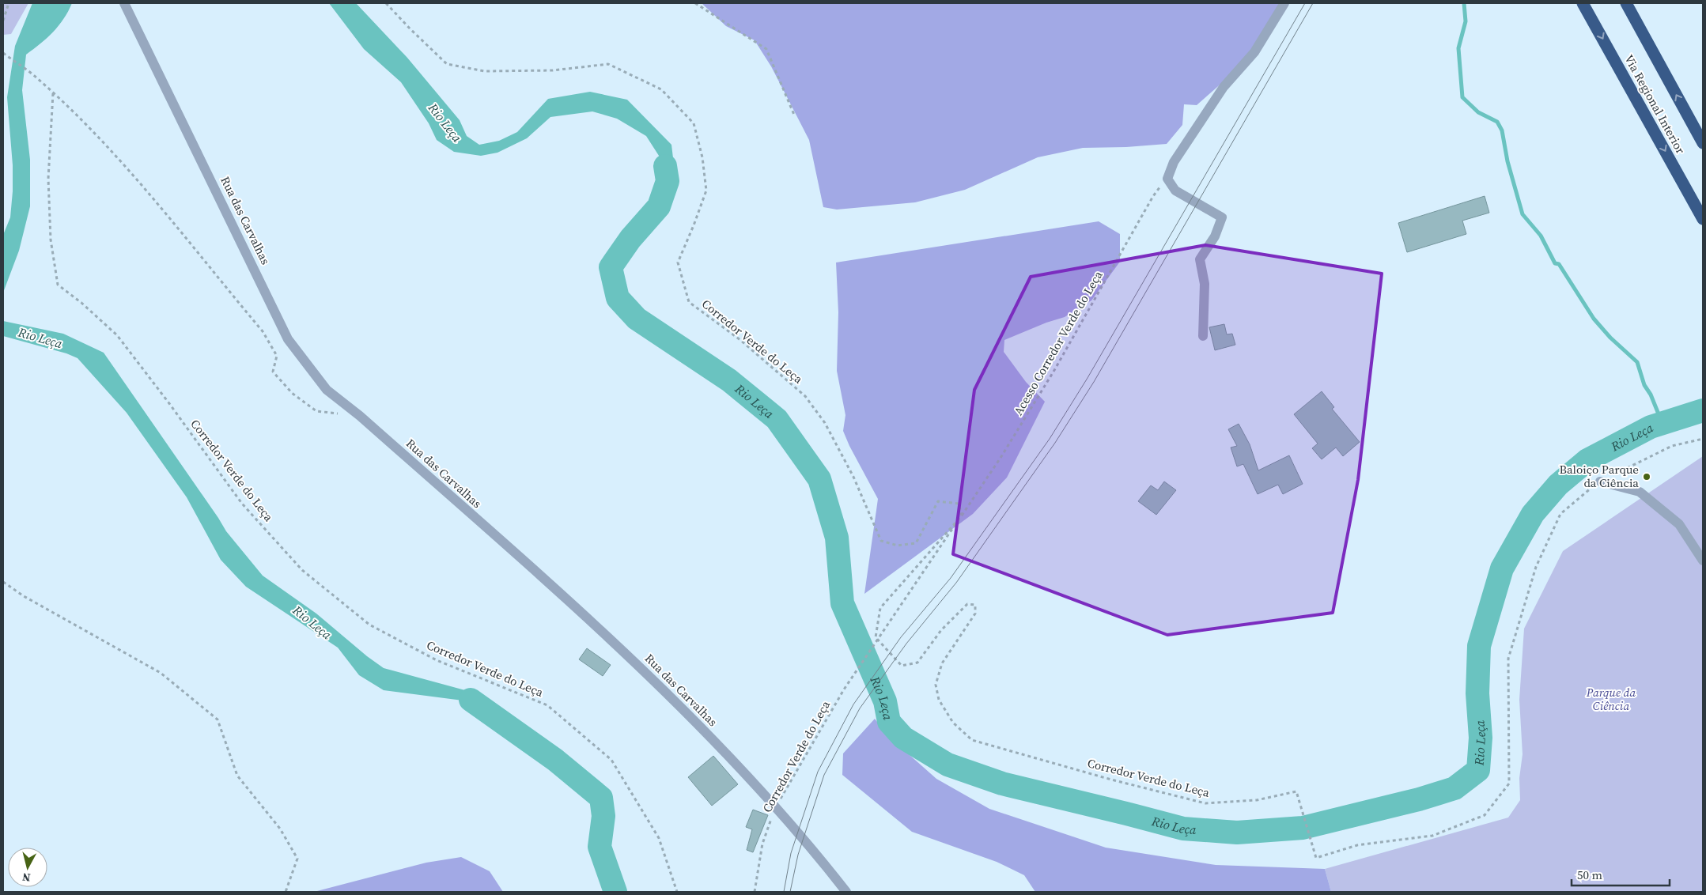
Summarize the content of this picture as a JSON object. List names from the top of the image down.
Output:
{
  "streets": {
    "highway": ["Via Regional Interior"],
    "street": ["Rua das Carvalhas"],
    "path": ["Corredor Verde do Leça", "Acesso Corredor Verde do Leça"]
  },
  "crossings": [
    ["Rua das Carvalhas", "Corredor Verde do Leça"],
    ["Corredor Verde do Leça", "Acesso Corredor Verde do Leça"]
  ],
  "water": ["Rio Leça"],
  "parks": ["Parque da Ciência"],
  "places": ["Baloiço Parque da Ciência"],
  "scale_bar": "50 m",
  "north": "bottom"
}
